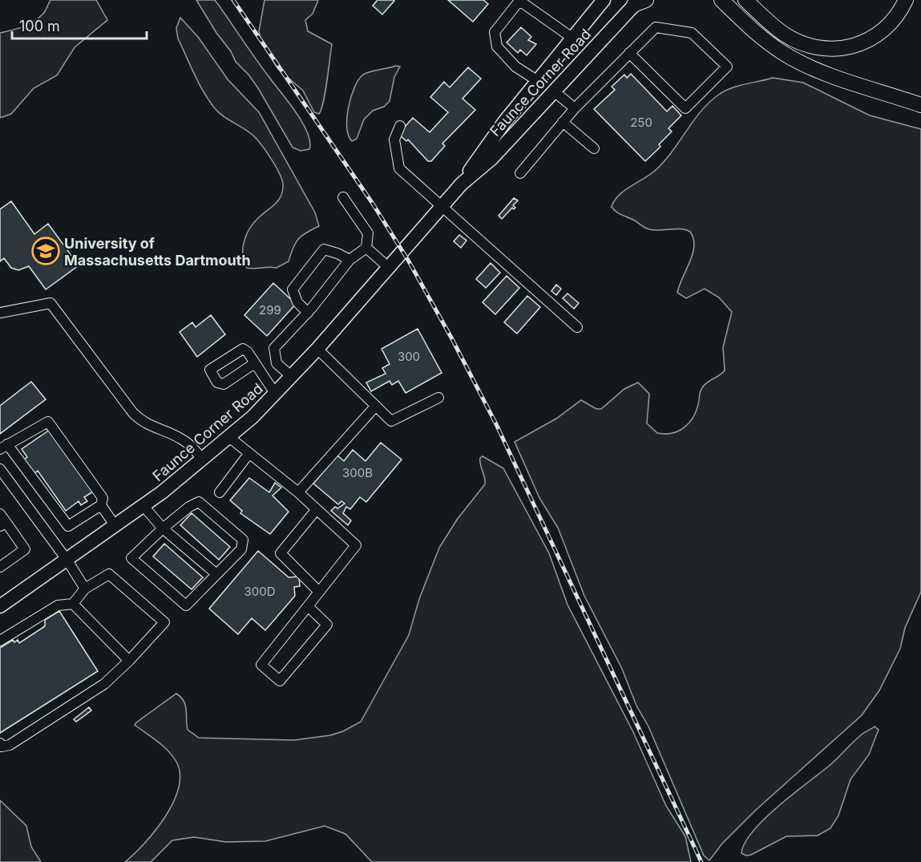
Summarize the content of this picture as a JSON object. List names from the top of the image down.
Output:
{
  "streets": {
    "main road": ["Faunce Corner Road"]
  },
  "places": {
    "school or university": ["University of Massachusetts Dartmouth"]
  },
  "house_numbers": [
    "250",
    "299",
    "300",
    "300B",
    "300D"
  ],
  "scale_bar": "100 m"
}
